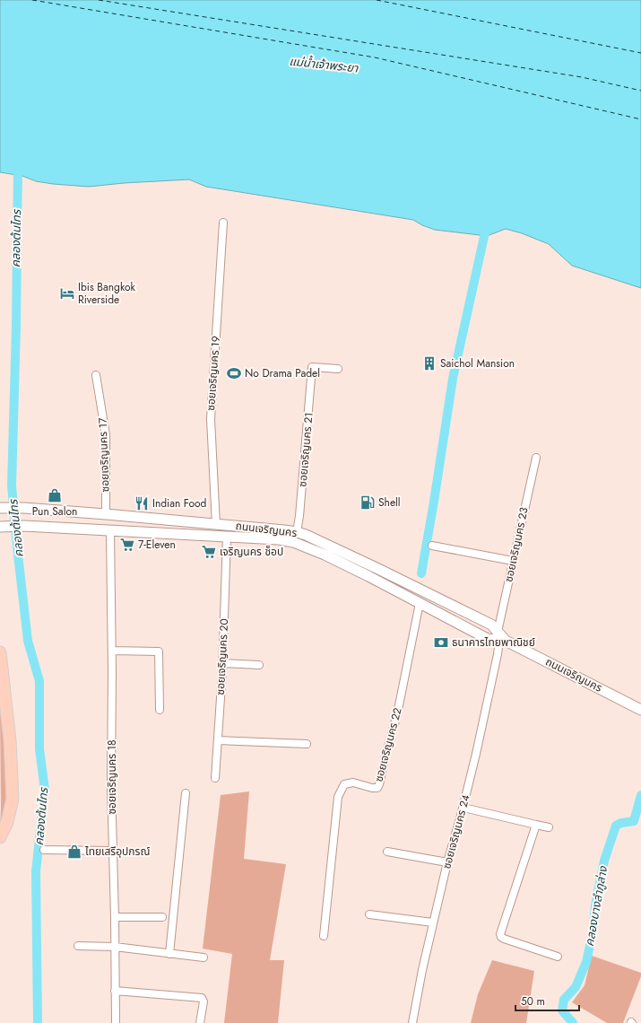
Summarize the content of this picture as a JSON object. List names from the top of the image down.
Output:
{
  "streets": {
    "main road": ["ถนนเจริญนคร"],
    "street": [
      "ซอยเจริญนคร 19",
      "ซอยเจริญนคร 21",
      "ซอยเจริญนคร 17",
      "ซอยเจริญนคร 23",
      "ซอยเจริญนคร 20",
      "ซอยเจริญนคร 22",
      "ซอยเจริญนคร 18",
      "ซอยเจริญนคร 24"
    ]
  },
  "crossings": [
    ["ซอยเจริญนคร 19", "ถนนเจริญนคร"],
    ["ซอยเจริญนคร 21", "ถนนเจริญนคร"],
    ["ซอยเจริญนคร 17", "ถนนเจริญนคร"],
    ["ถนนเจริญนคร", "ซอยเจริญนคร 23"],
    ["ถนนเจริญนคร", "ซอยเจริญนคร 20"],
    ["ถนนเจริญนคร", "ซอยเจริญนคร 22"],
    ["ถนนเจริญนคร", "ซอยเจริญนคร 18"],
    ["ถนนเจริญนคร", "ซอยเจริญนคร 24"],
    ["ซอยเจริญนคร 23", "ซอยเจริญนคร 24"]
  ],
  "water": ["แม่น้ำเจ้าพระยา", "คลองต้นไทร", "คลองบางลำภูล่าง"],
  "places": {
    "hotel": ["Ibis Bangkok Riverside"],
    "building": ["Saichol Mansion"],
    "sports": ["No Drama Padel"],
    "shop": ["Pun Salon", "ไทยเสรีอุปกรณ์"],
    "fuel station": ["Shell"],
    "restaurant": ["Indian Food"],
    "supermarket": ["7-Eleven", "เจริญนคร ช็อป"],
    "bank": ["ธนาคารไทยพาณิชย์"]
  },
  "scale_bar": "50 m"
}
